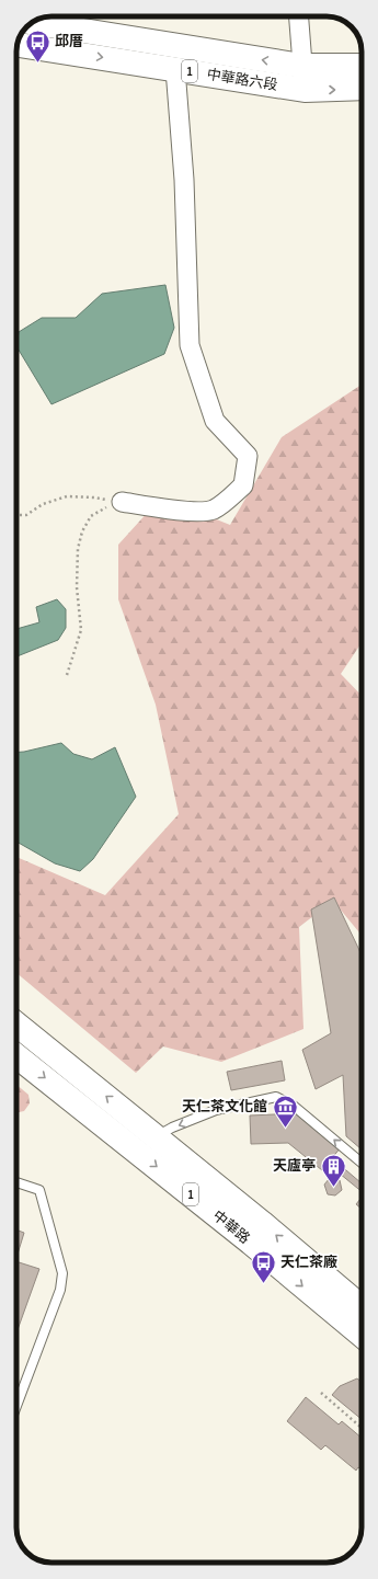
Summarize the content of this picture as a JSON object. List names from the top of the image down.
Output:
{
  "streets": {
    "main road": ["1", "中華路六段", "中華路"]
  },
  "places": {
    "bus stop": ["邱厝", "天仁茶廠"],
    "museum": ["天仁茶文化館"],
    "building": ["天廬亭"]
  }
}
